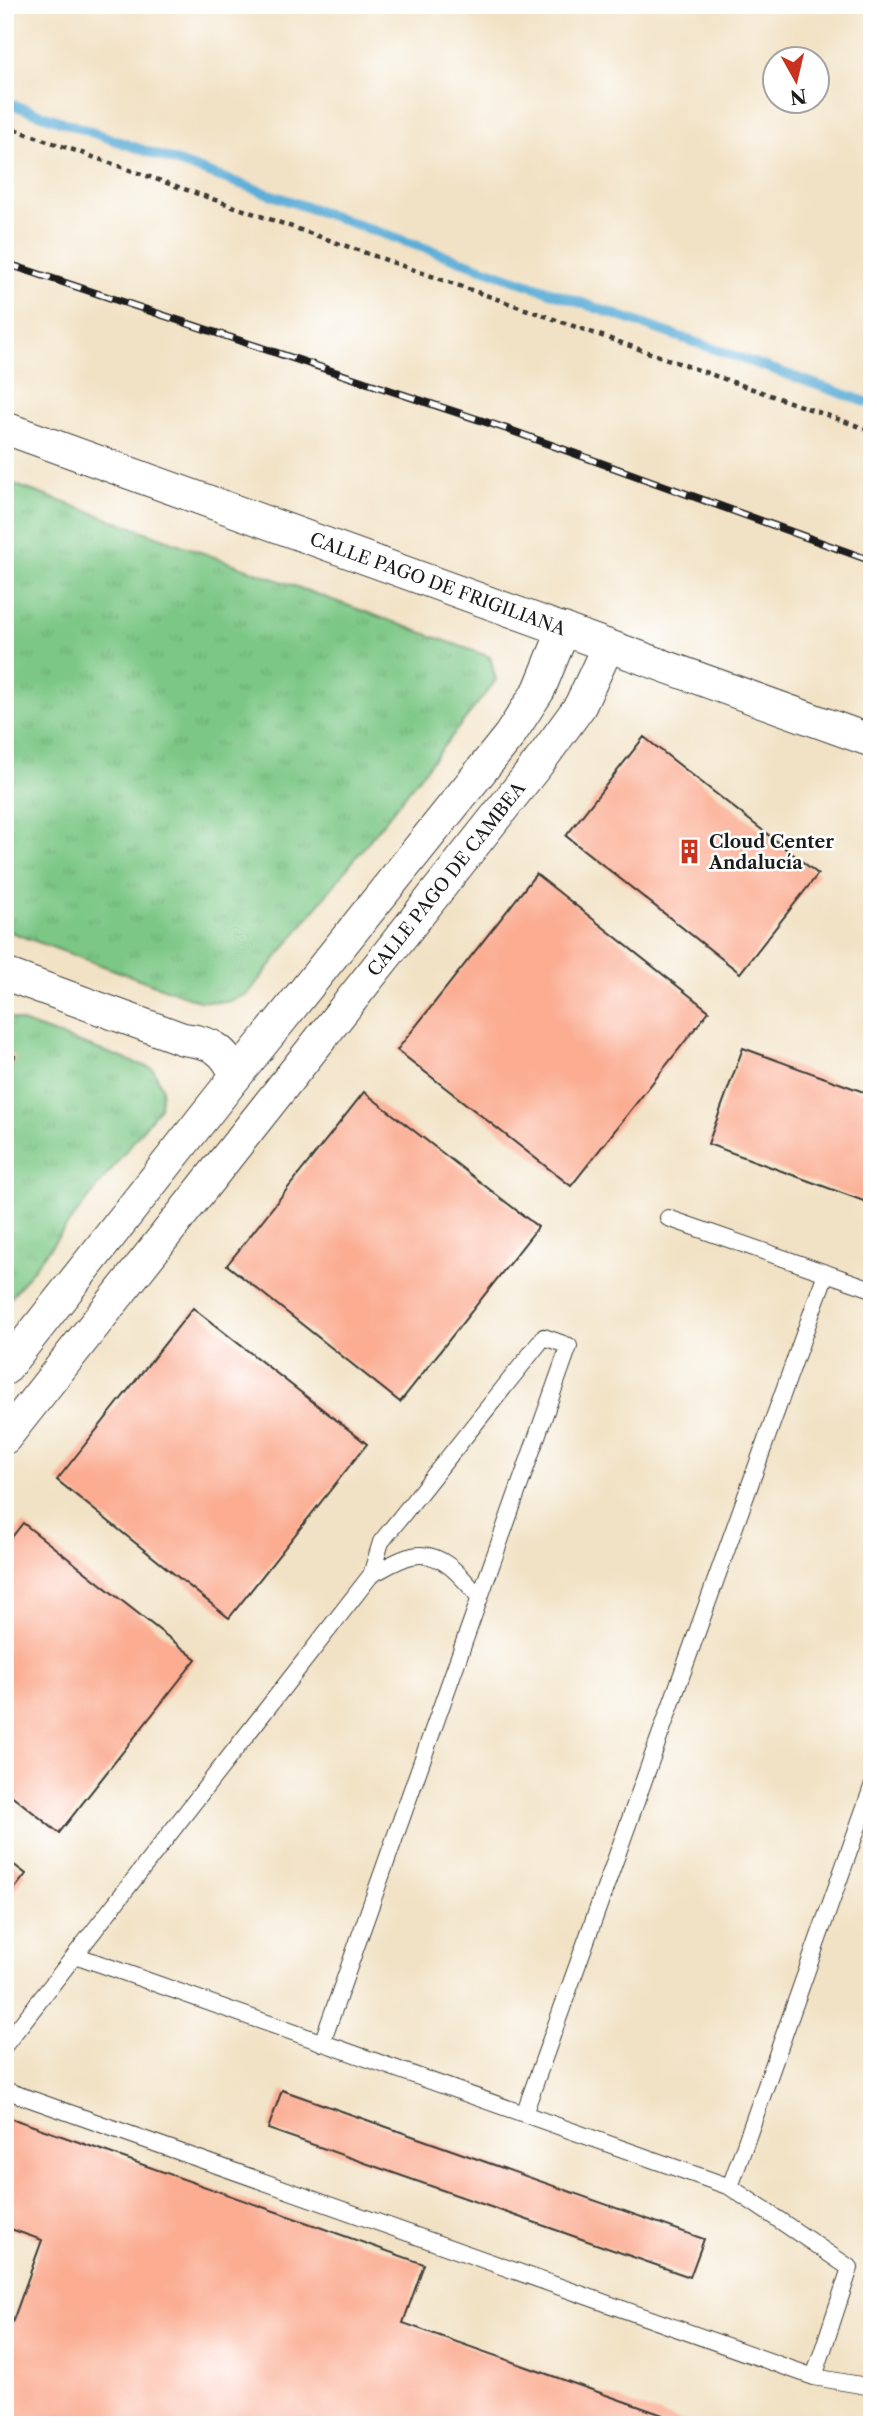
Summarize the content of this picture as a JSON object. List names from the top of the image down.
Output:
{
  "streets": {
    "street": ["CALLE PAGO DE FRIGILIANA", "CALLE PAGO DE CAMBEA"]
  },
  "crossings": [
    ["CALLE PAGO DE FRIGILIANA", "CALLE PAGO DE CAMBEA"]
  ],
  "places": {
    "building": ["Cloud Center Andalucía"]
  },
  "north": "bottom"
}
